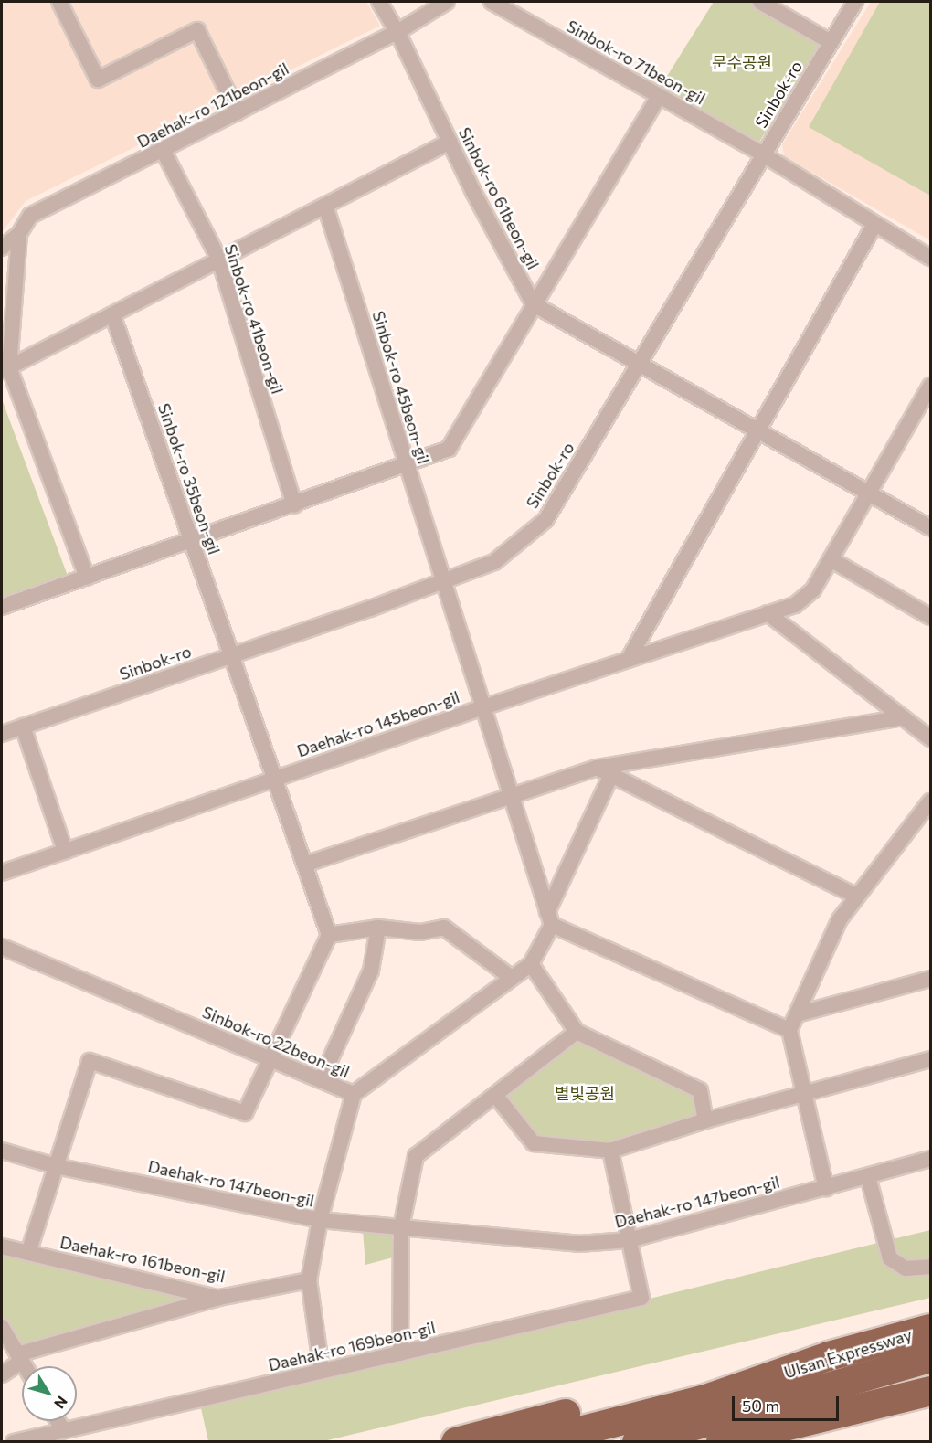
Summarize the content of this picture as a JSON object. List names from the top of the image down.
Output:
{
  "streets": {
    "highway": ["Ulsan Expressway"],
    "street": [
      "Sinbok-ro 71beon-gil",
      "Sinbok-ro",
      "Daehak-ro 121beon-gil",
      "Sinbok-ro 61beon-gil",
      "Sinbok-ro 41beon-gil",
      "Sinbok-ro 45beon-gil",
      "Sinbok-ro 35beon-gil",
      "Daehak-ro 145beon-gil",
      "Sinbok-ro 22beon-gil",
      "Daehak-ro 147beon-gil",
      "Daehak-ro 161beon-gil",
      "Daehak-ro 169beon-gil"
    ]
  },
  "crossings": [
    ["Sinbok-ro 71beon-gil", "Sinbok-ro"],
    ["Sinbok-ro", "Sinbok-ro 45beon-gil"],
    ["Sinbok-ro", "Sinbok-ro 35beon-gil"],
    ["Daehak-ro 121beon-gil", "Sinbok-ro 61beon-gil"],
    ["Daehak-ro 121beon-gil", "Sinbok-ro 41beon-gil"],
    ["Sinbok-ro 45beon-gil", "Daehak-ro 145beon-gil"],
    ["Sinbok-ro 45beon-gil", "Sinbok-ro 22beon-gil"],
    ["Sinbok-ro 35beon-gil", "Daehak-ro 145beon-gil"],
    ["Daehak-ro 147beon-gil", "Daehak-ro 169beon-gil"]
  ],
  "parks": ["문수공원", "별빛공원"],
  "scale_bar": "50 m",
  "north": "bottom right"
}
